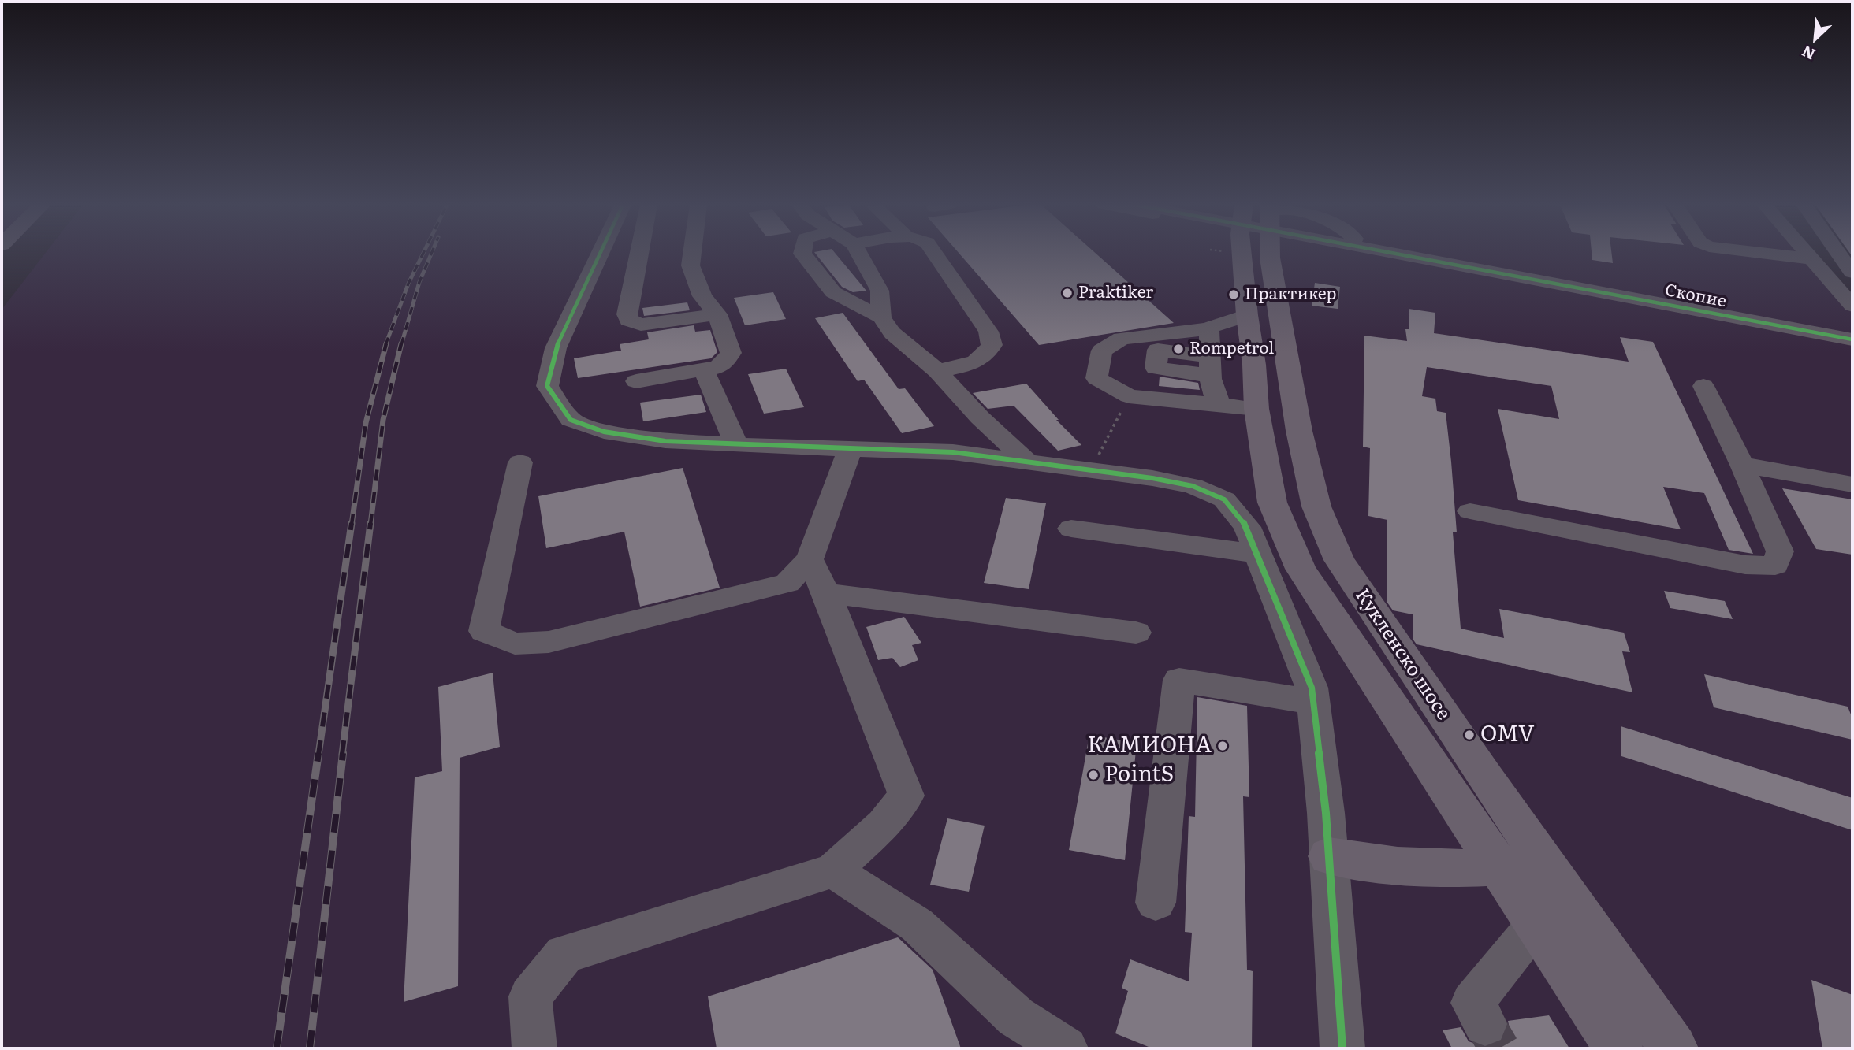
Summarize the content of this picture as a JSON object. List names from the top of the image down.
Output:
{
  "streets": {
    "main road": ["Кукленско шосе"],
    "street": ["Скопие"]
  },
  "places": [
    "Praktiker",
    "Практикер",
    "Rompetrol",
    "OMV",
    "КАМИОНА",
    "PointS"
  ],
  "north": "bottom left"
}
